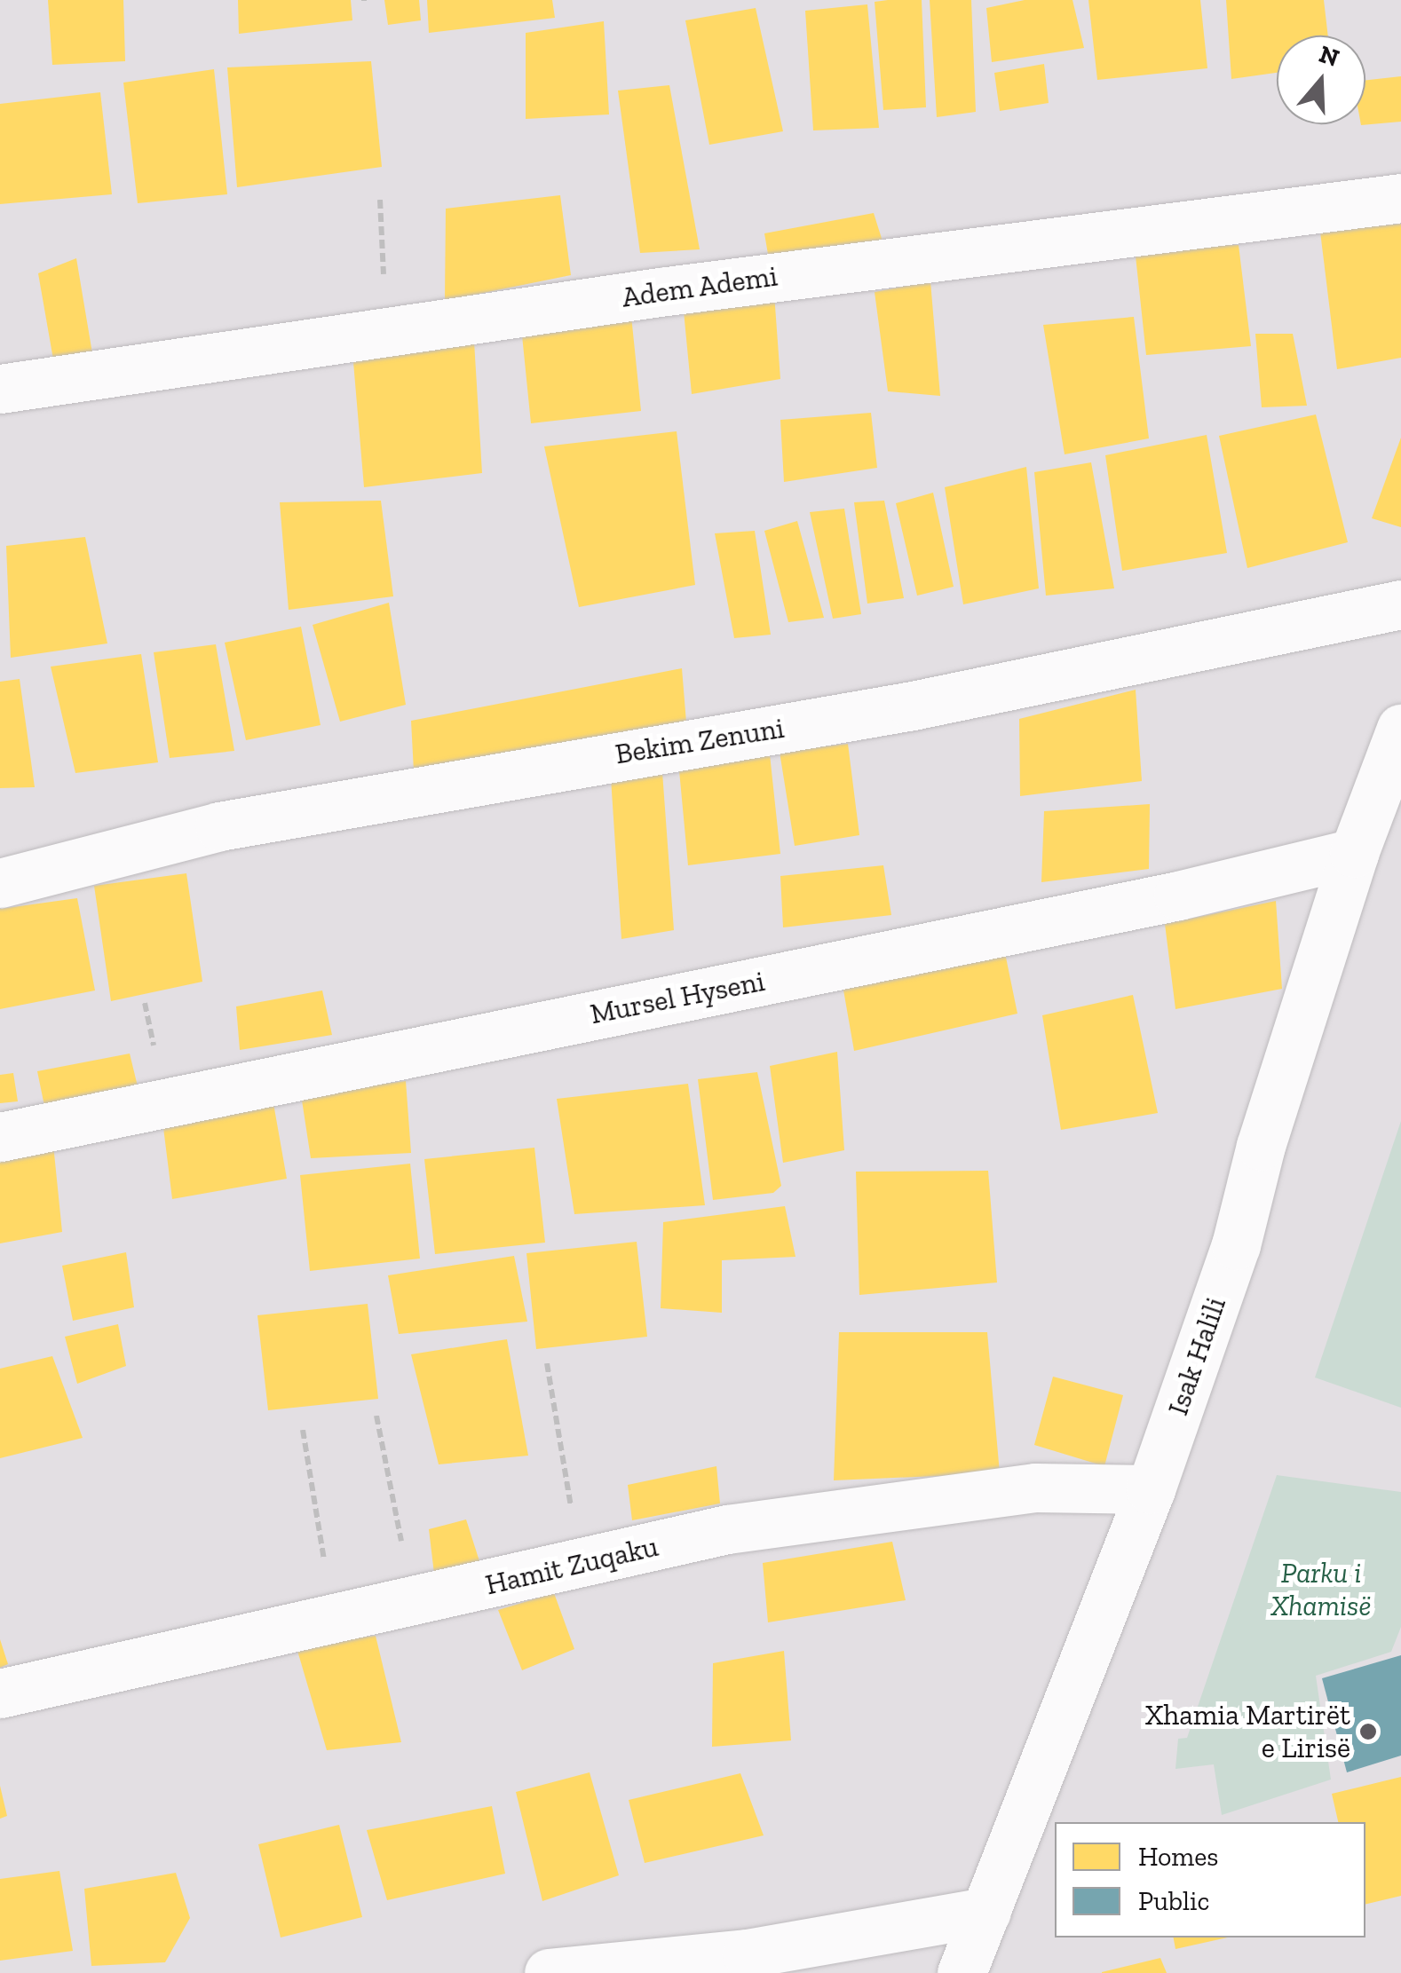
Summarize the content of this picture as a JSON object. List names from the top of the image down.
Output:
{
  "streets": {
    "street": [
      "Adem Ademi",
      "Bekim Zenuni",
      "Mursel Hyseni",
      "Isak Halili",
      "Hamit Zuqaku"
    ]
  },
  "crossings": [
    ["Mursel Hyseni", "Isak Halili"],
    ["Isak Halili", "Hamit Zuqaku"]
  ],
  "parks": ["Parku i Xhamisë"],
  "places": ["Xhamia Martirët e Lirisë"],
  "legend": ["Homes", "Public"],
  "north": "top"
}
